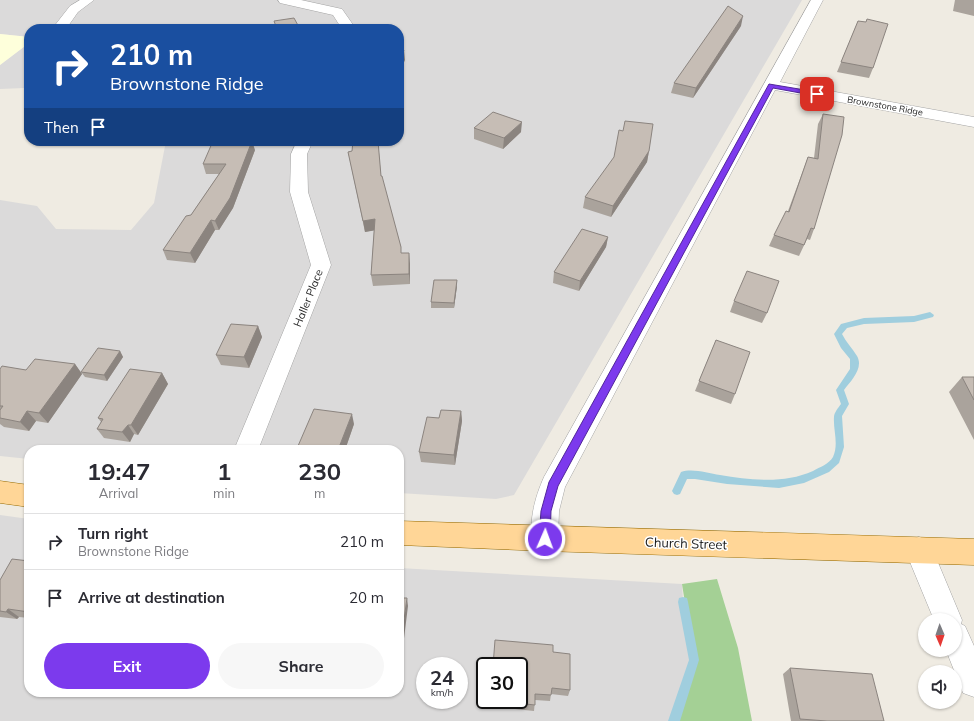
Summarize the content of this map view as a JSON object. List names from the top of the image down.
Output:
{
  "streets": {
    "main road": ["Church Street"],
    "street": ["Brownstone Ridge", "Haller Place"]
  },
  "north": "bottom",
  "page": {
    "turn": ["210 m", "Brownstone Ridge"],
    "then": "Then",
    "eta": [
      "19:47",
      "Arrival",
      "1",
      "min",
      "230",
      "m"
    ],
    "list": [
      {
        "name": "Turn right",
        "note": "Brownstone Ridge",
        "value": "210 m"
      },
      {
        "name": "Arrive at destination",
        "value": "20 m"
      }
    ],
    "buttons": ["Exit", "Share"],
    "speed": "24 km/h",
    "limit": "30"
  }
}
